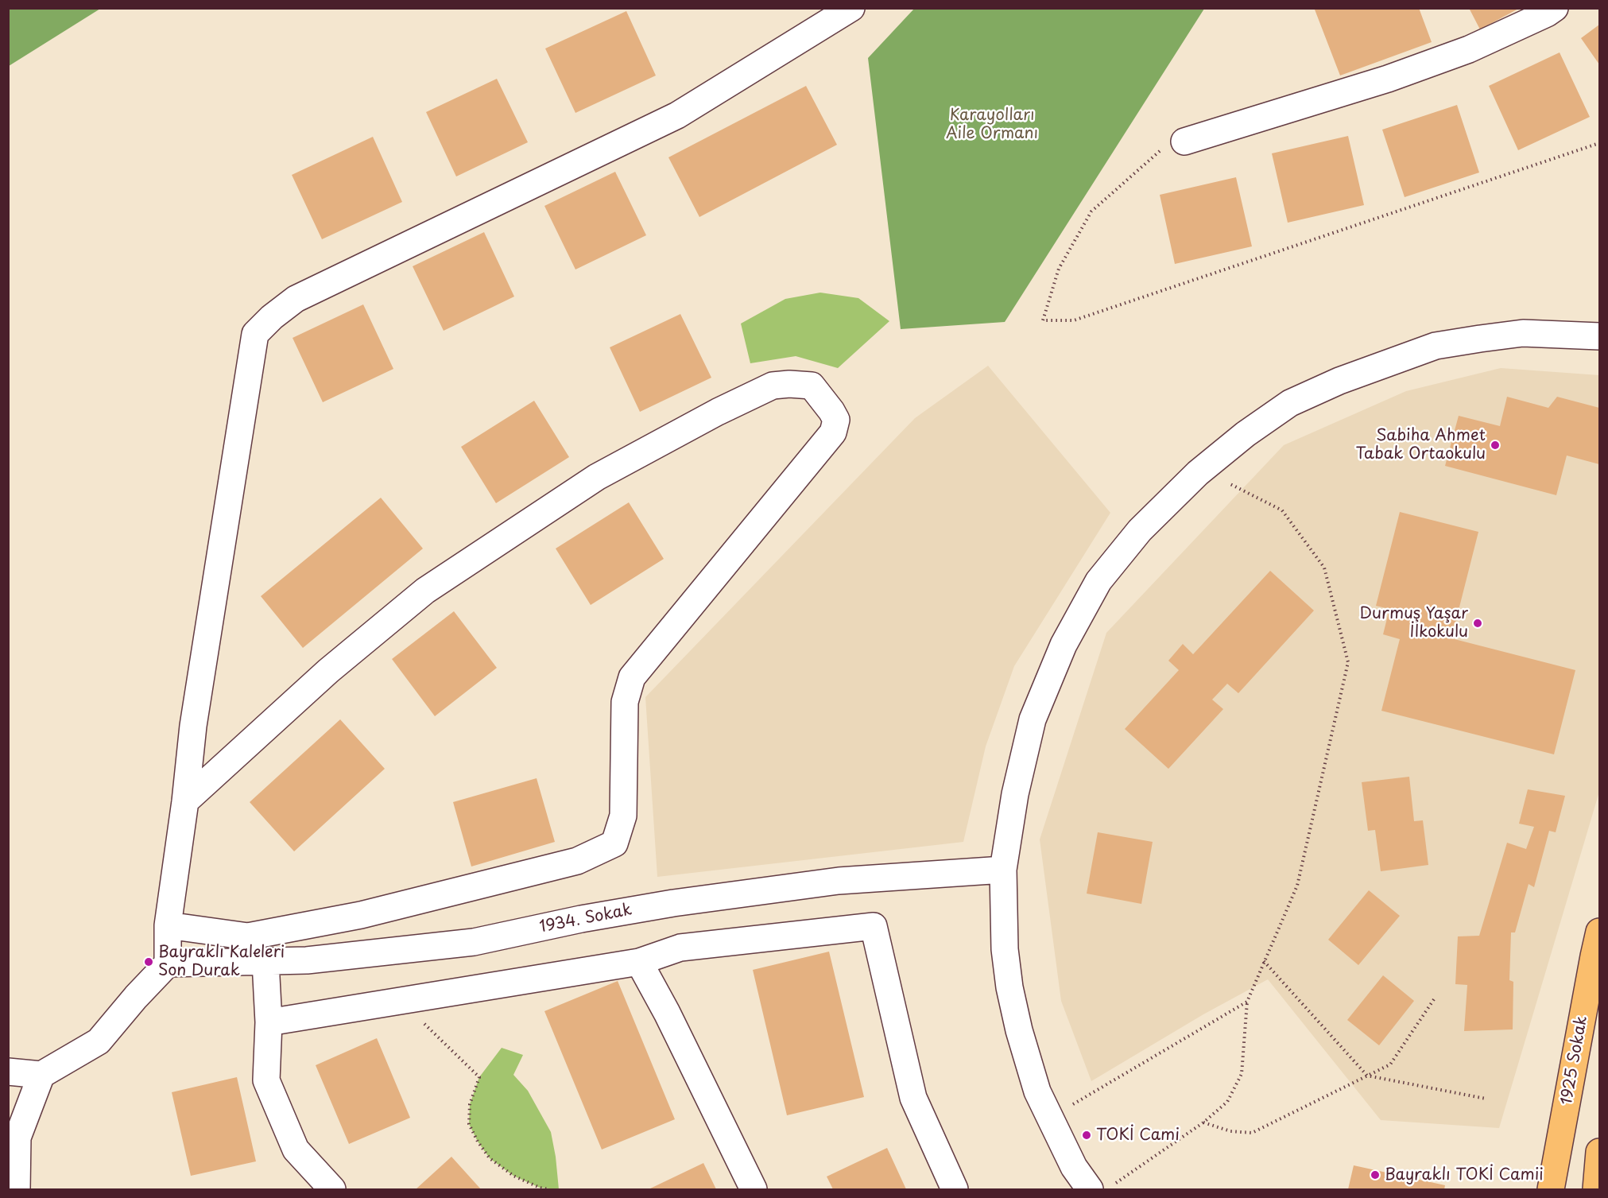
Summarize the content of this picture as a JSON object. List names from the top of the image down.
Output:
{
  "streets": {
    "main road": ["1925 Sokak"],
    "street": ["1934. Sokak"]
  },
  "parks": ["Karayolları Aile Ormanı"],
  "places": [
    "Sabiha Ahmet Tabak Ortaokulu",
    "Durmuş Yaşar İlkokulu",
    "Bayraklı Kaleleri Son Durak",
    "TOKİ Cami",
    "Bayraklı TOKİ Camii"
  ]
}
